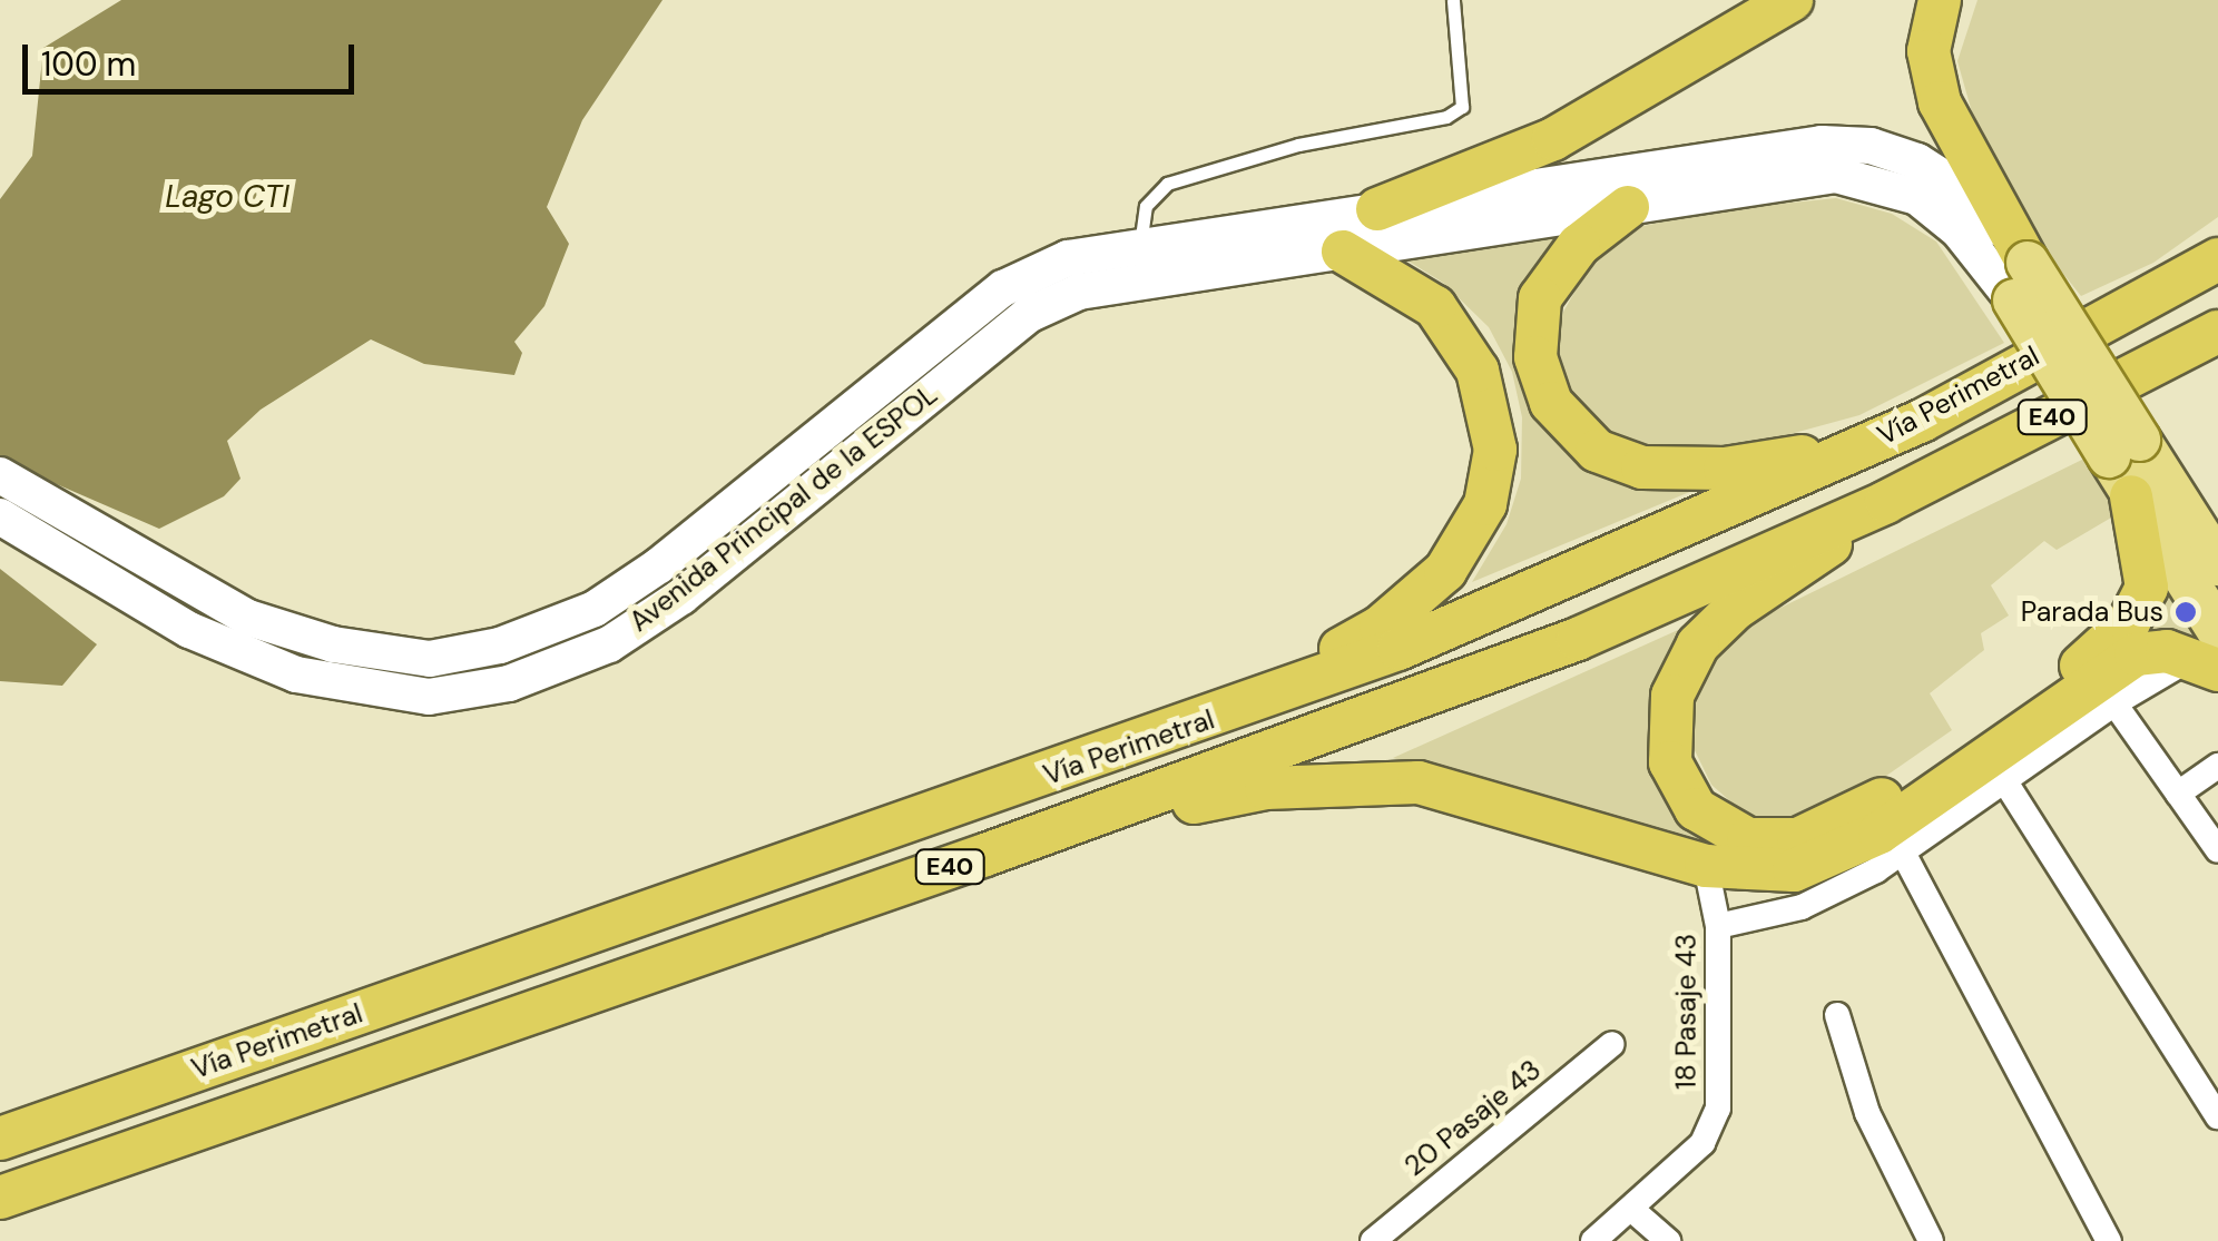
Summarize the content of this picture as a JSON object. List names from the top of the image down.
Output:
{
  "streets": {
    "highway": ["Vía Perimetral", "E40"],
    "main road": ["Avenida Principal de la ESPOL"],
    "street": ["18 Pasaje 43", "20 Pasaje 43"]
  },
  "water": ["Lago CTI"],
  "places": ["Parada Bus"],
  "scale_bar": "100 m"
}
